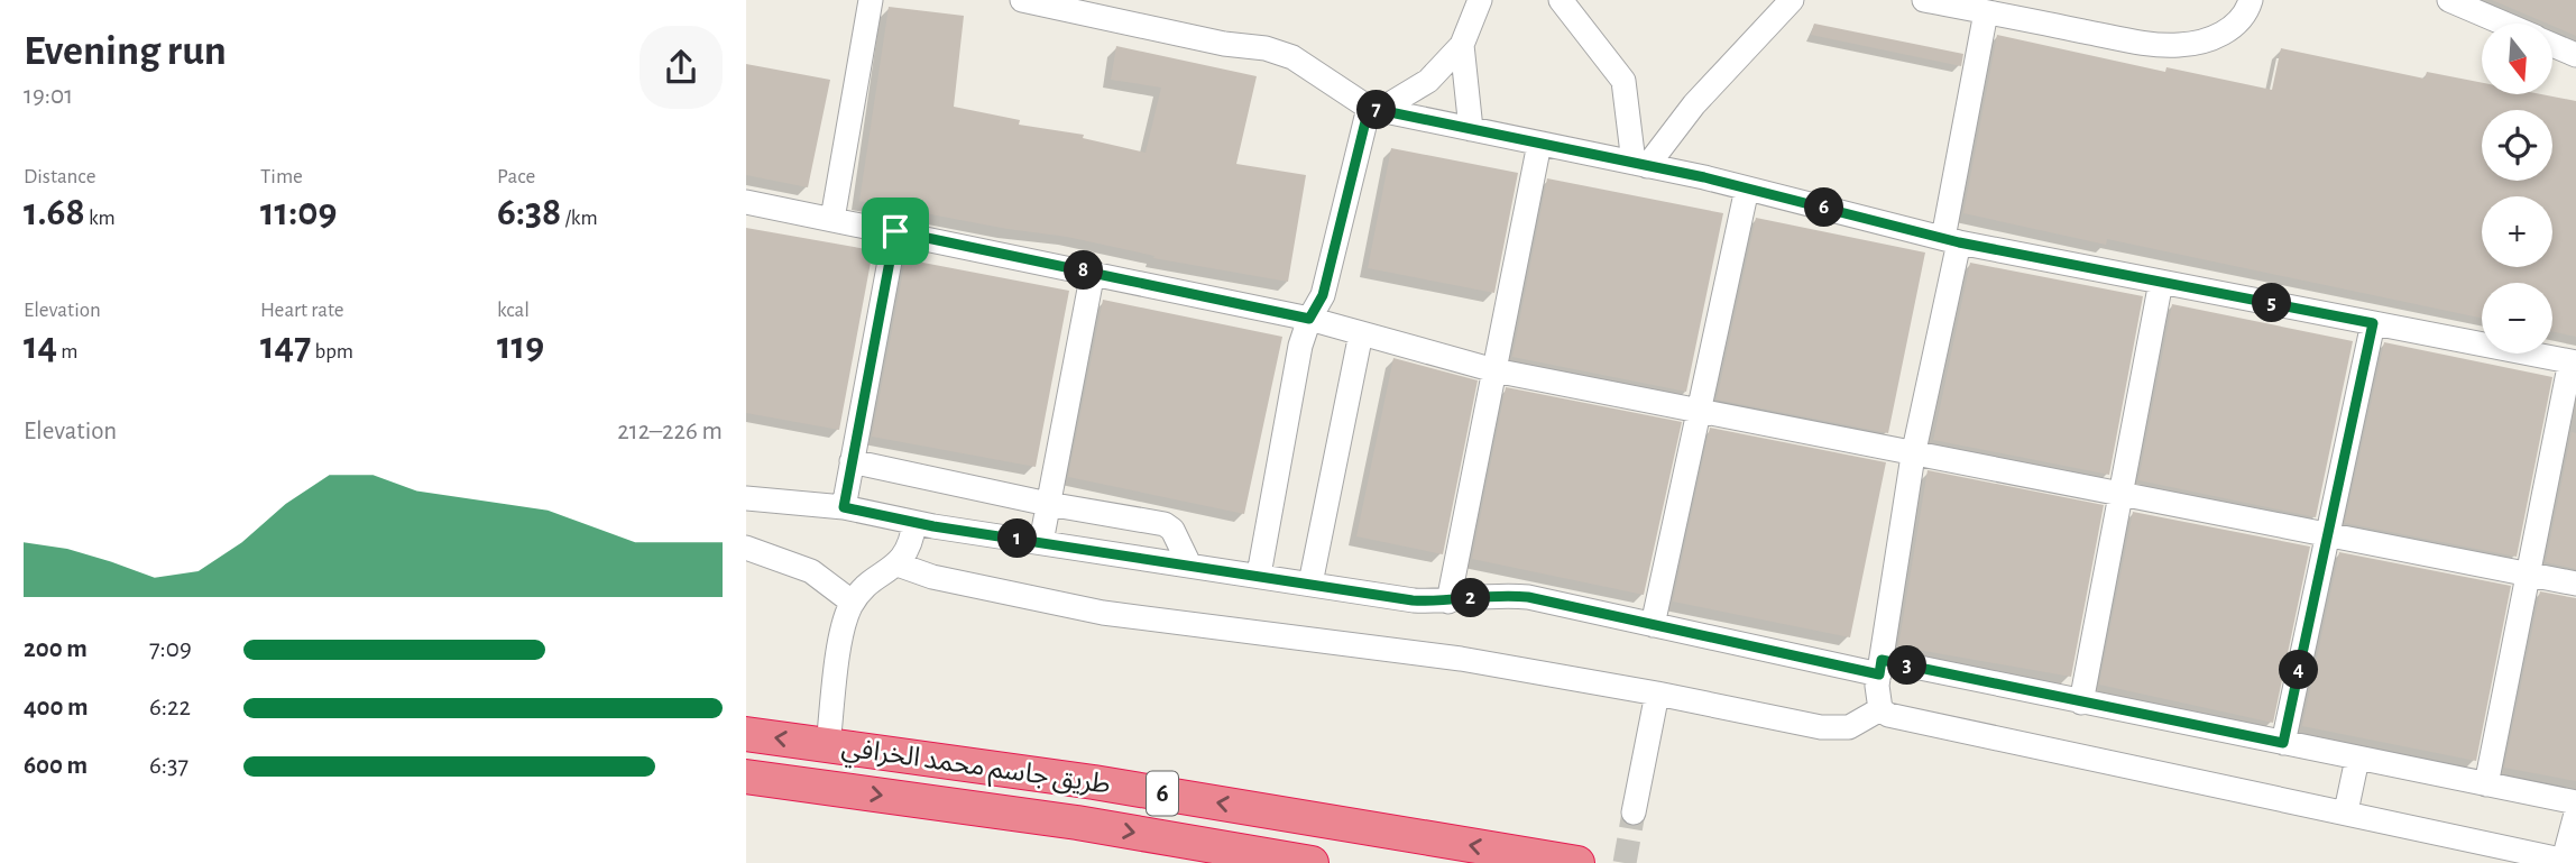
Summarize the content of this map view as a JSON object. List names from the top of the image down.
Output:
{
  "streets": {
    "highway": ["طريق جاسم محمد الخرافي", "6"]
  },
  "north": "bottom",
  "page": {
    "heading": ["Evening run", "19:01"],
    "map_buttons": ["+", "−"],
    "pins": [
      "7",
      "6",
      "8",
      "5",
      "1",
      "2",
      "3",
      "4"
    ],
    "stats": [
      ["Distance", "1.68 km"],
      ["Time", "11:09"],
      ["Pace", "6:38 /km"],
      ["Elevation", "14 m"],
      ["Heart rate", "147 bpm"],
      ["kcal", "119"]
    ],
    "chart": ["Elevation", "212–226 m"],
    "list": [
      {
        "name": "200 m",
        "note": "7:09"
      },
      {
        "name": "400 m",
        "note": "6:22"
      },
      {
        "name": "600 m",
        "note": "6:37"
      }
    ]
  }
}
